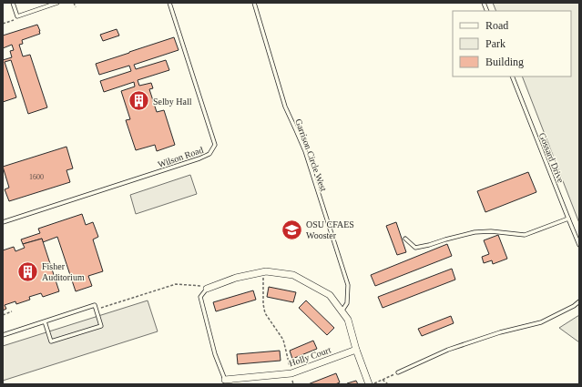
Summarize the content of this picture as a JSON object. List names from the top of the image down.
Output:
{
  "streets": {
    "street": ["Holly Court"],
    "lane": ["Garrison Circle West", "Wilson Road", "Gossard Drive"]
  },
  "places": {
    "building": ["Selby Hall", "Fisher Auditorium"],
    "school or university": ["OSU CFAES Wooster"]
  },
  "house_numbers": ["1600"],
  "legend": ["Road", "Park", "Building"]
}
